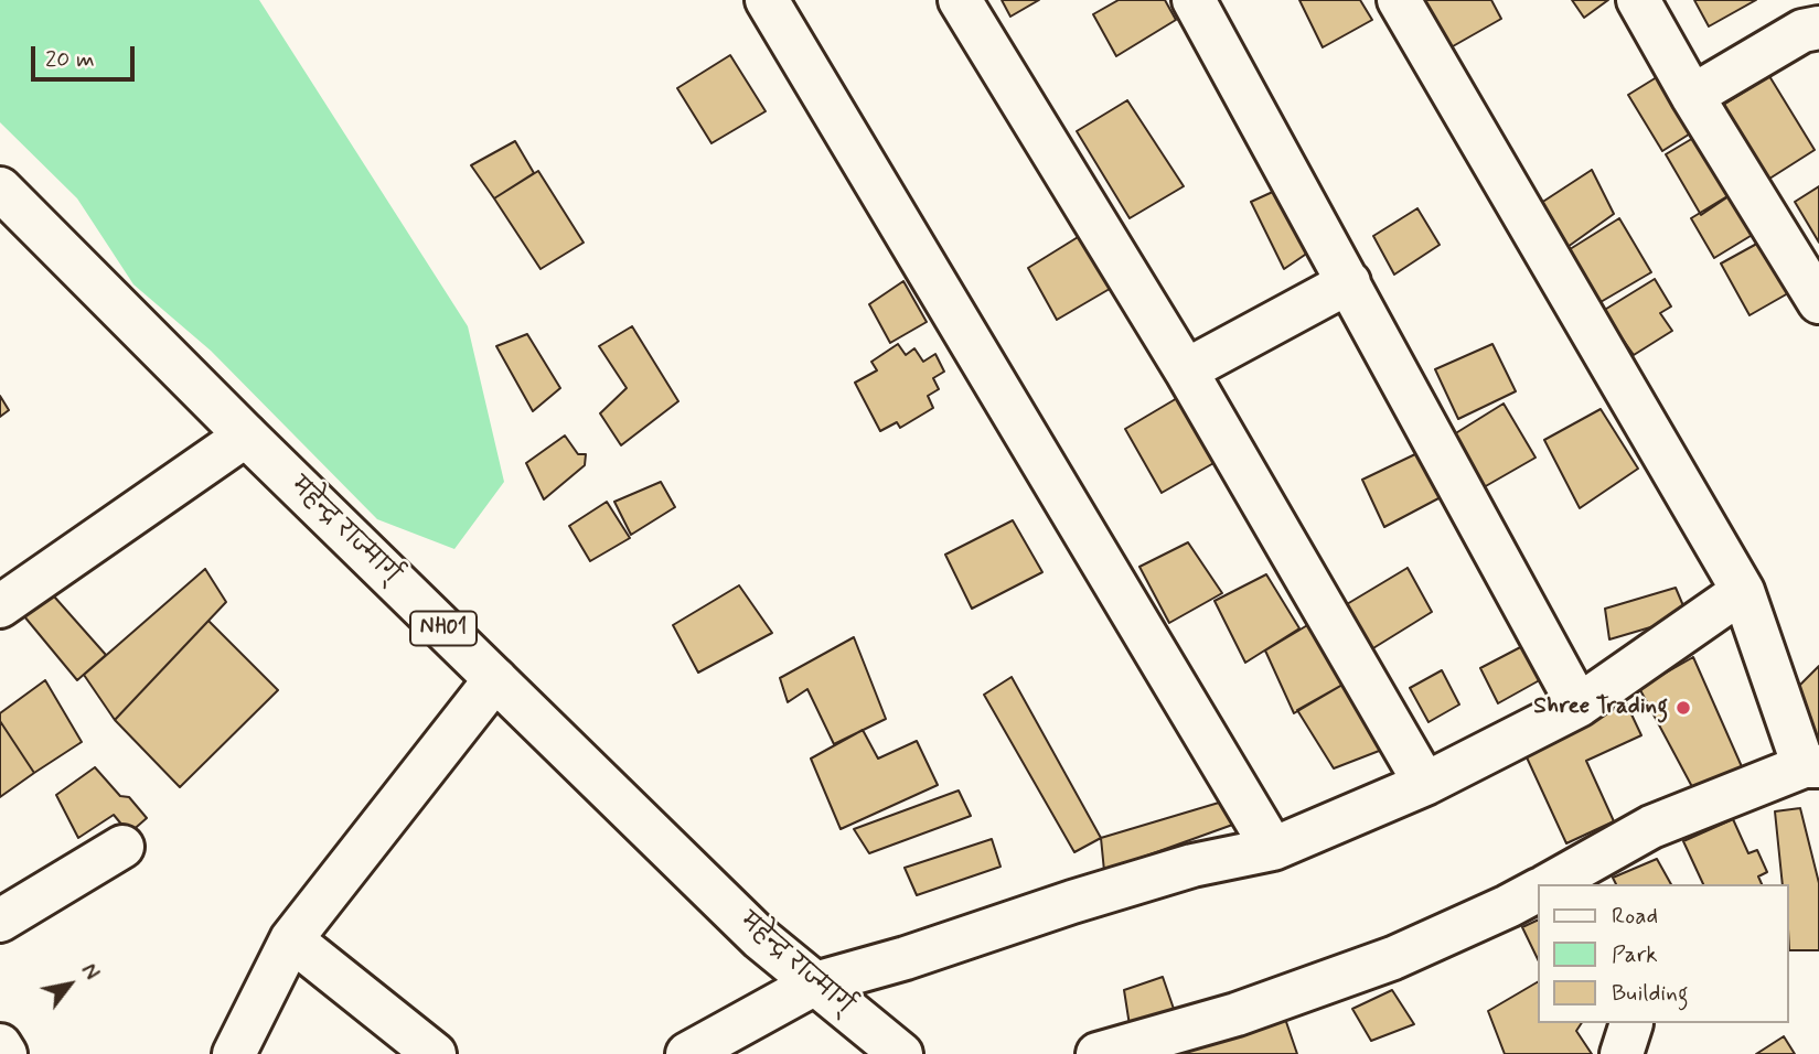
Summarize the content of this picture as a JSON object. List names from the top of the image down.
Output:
{
  "streets": {
    "main road": ["महेन्द्र राज्मार्ग्", "NH01"]
  },
  "places": ["Shree Trading"],
  "legend": ["Road", "Park", "Building"],
  "scale_bar": "20 m",
  "north": "top right"
}
